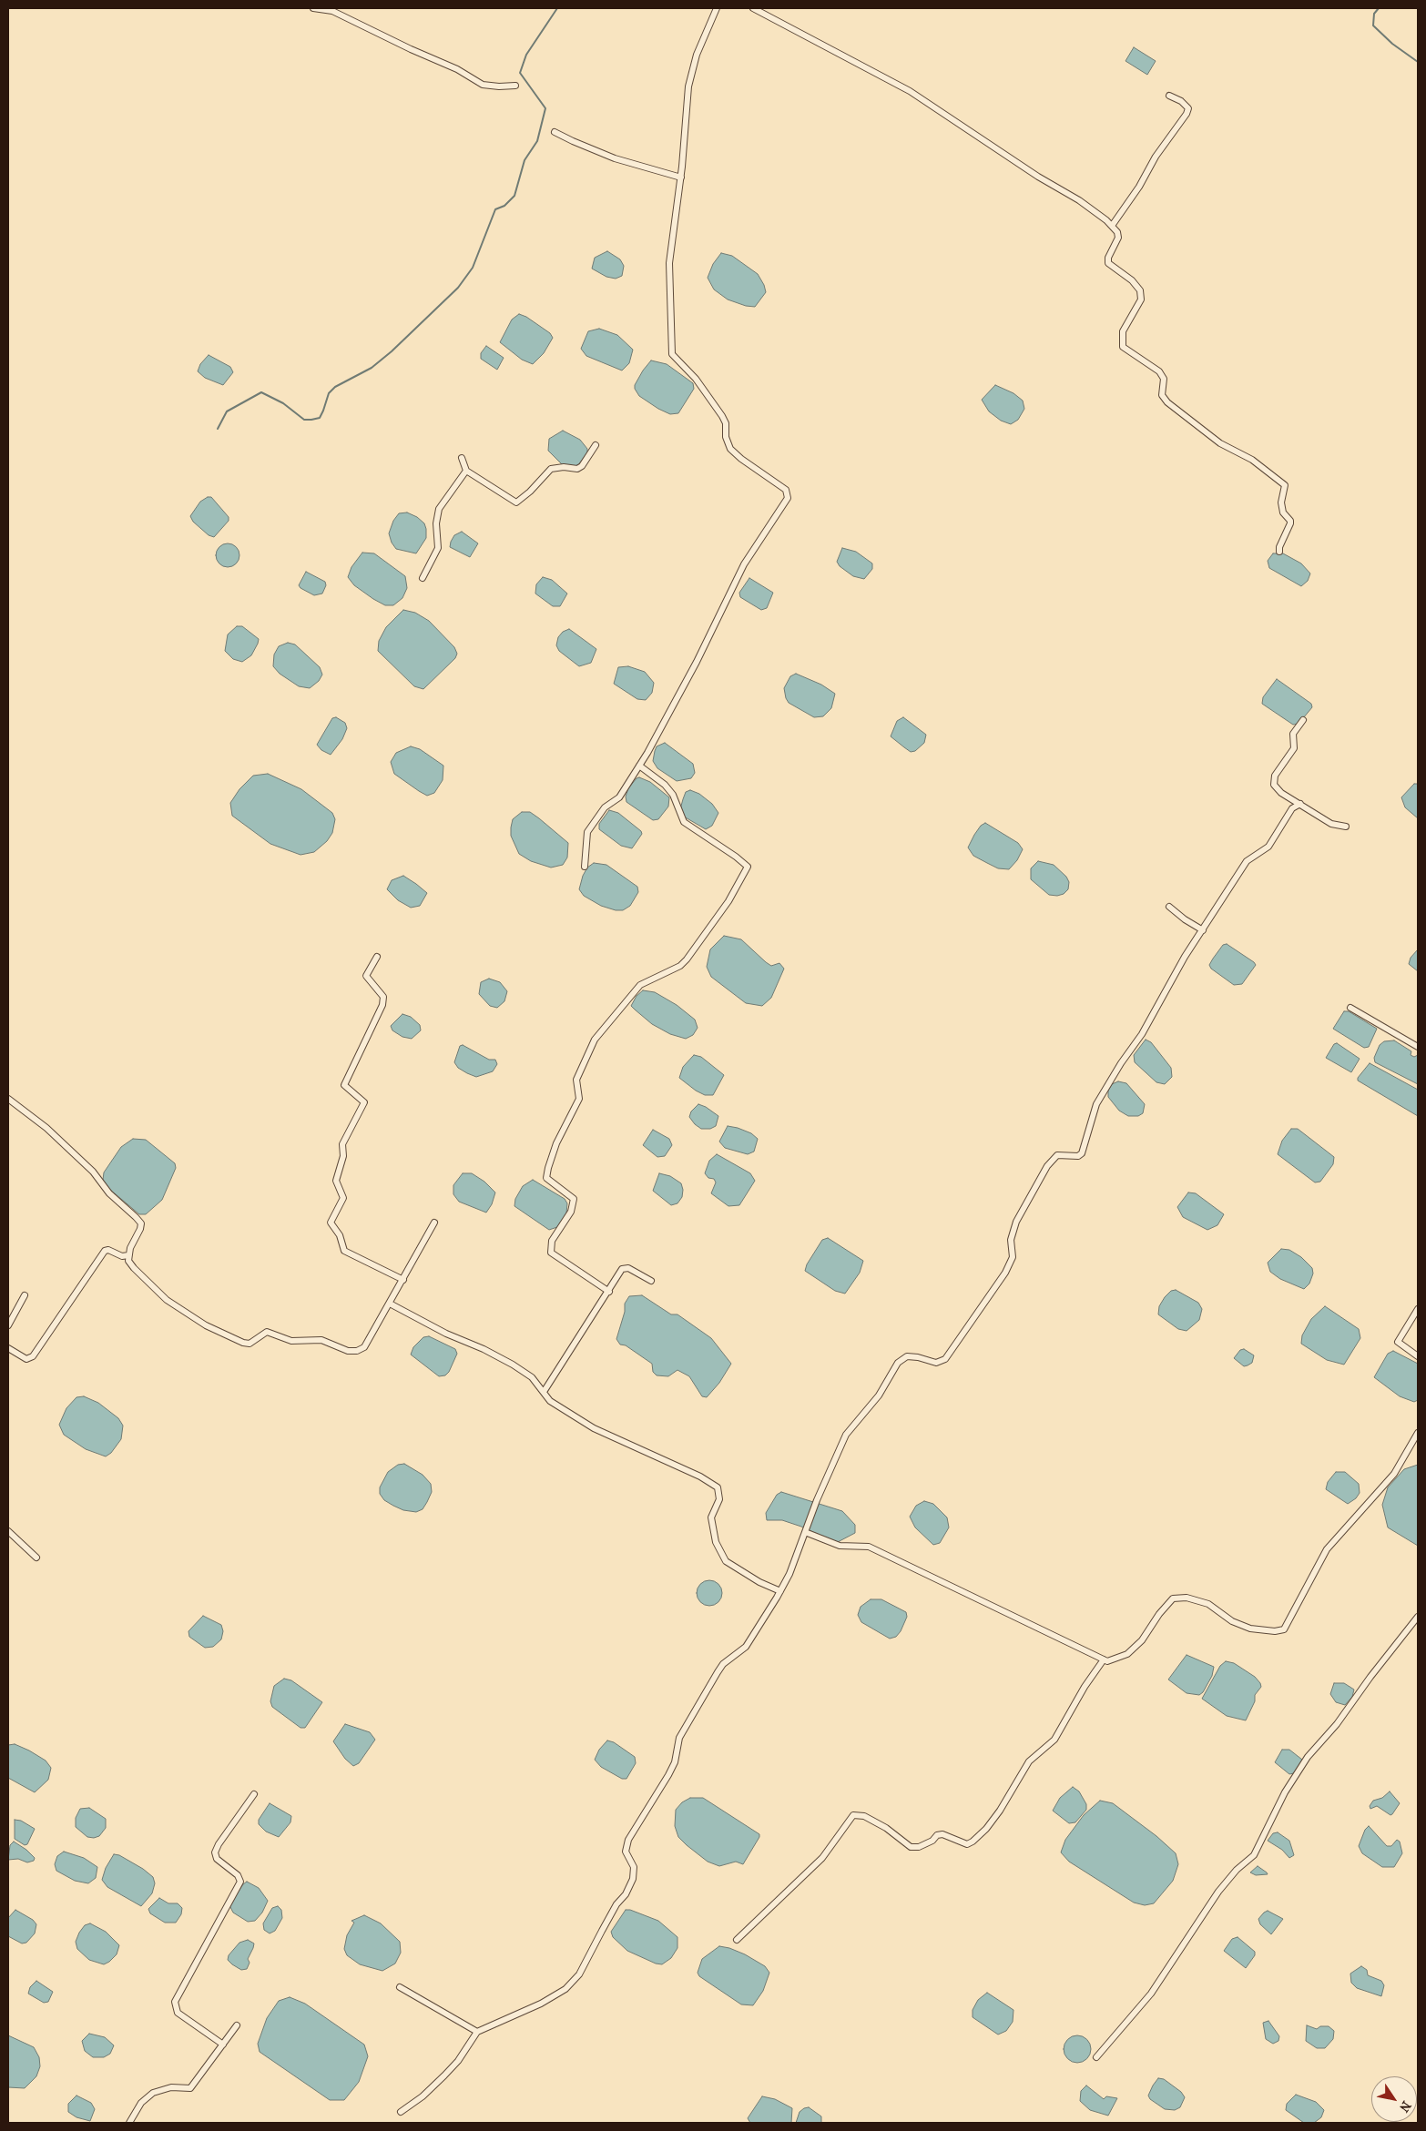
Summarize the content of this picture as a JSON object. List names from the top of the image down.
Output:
{
  "north": "bottom right"
}
